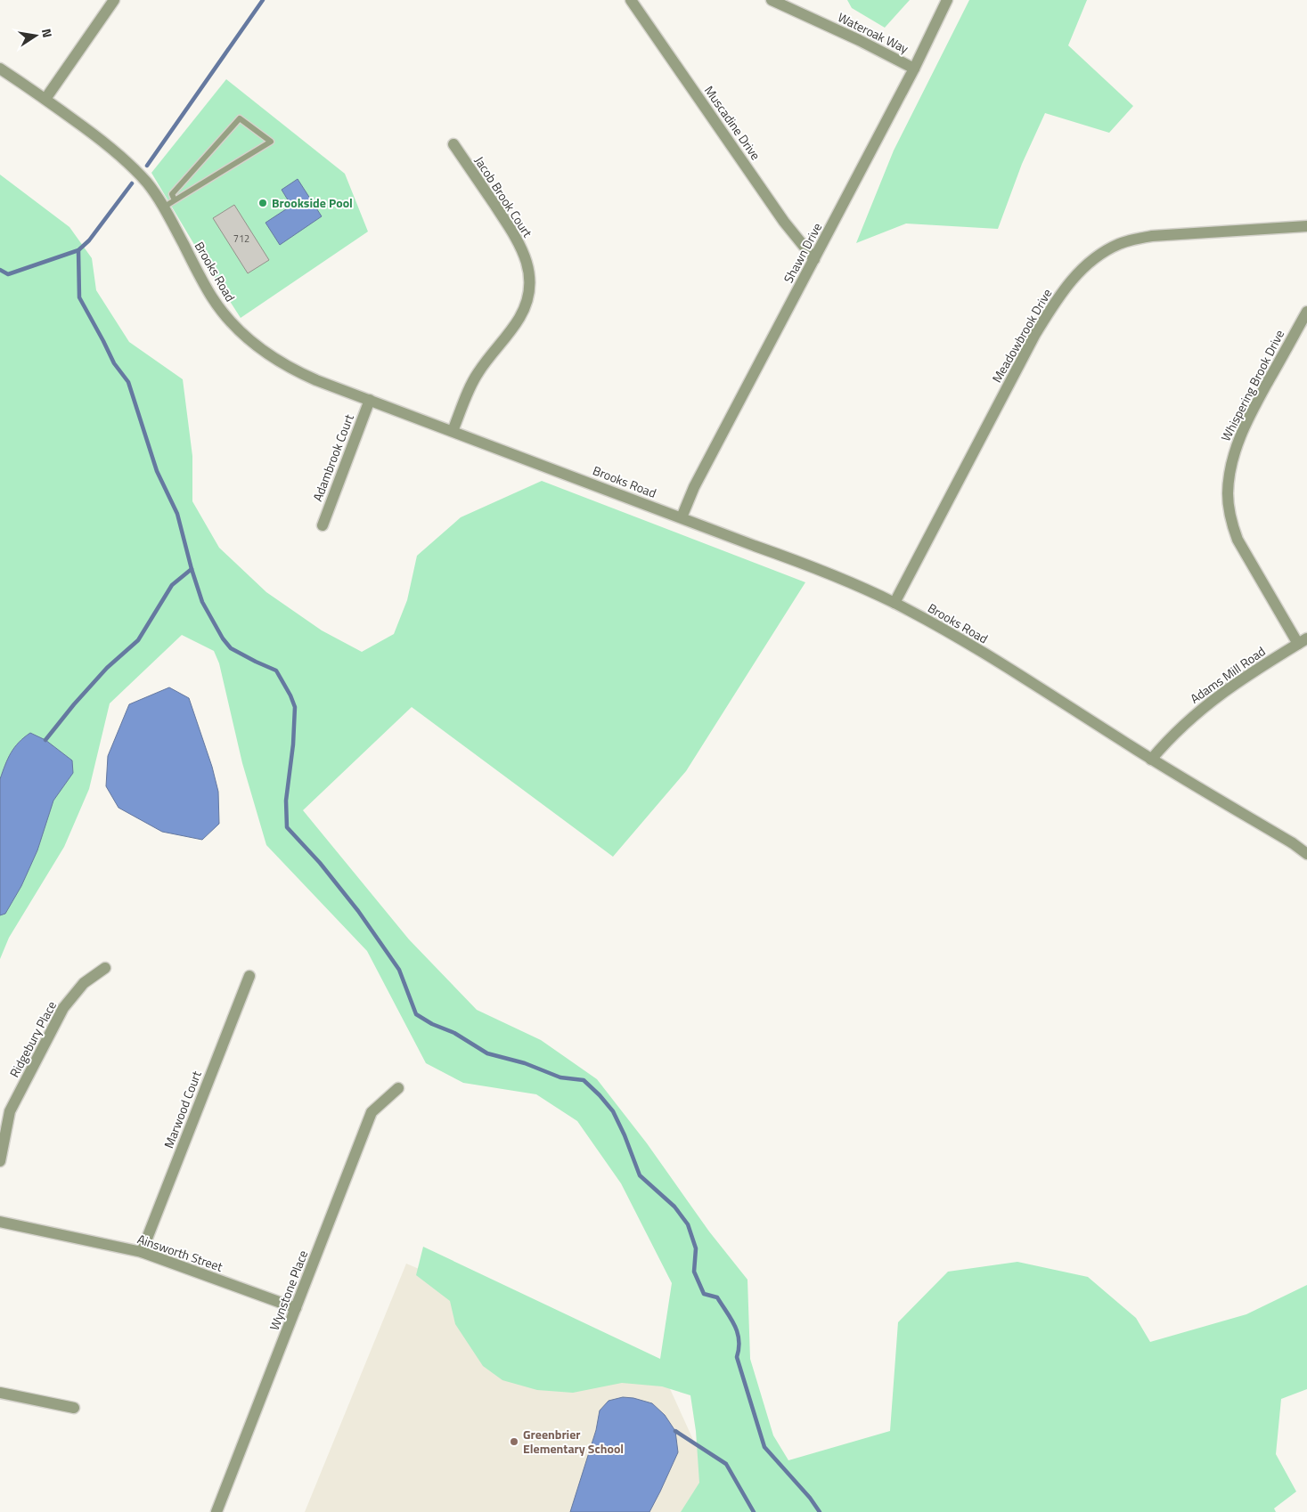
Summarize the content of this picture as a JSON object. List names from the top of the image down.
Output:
{
  "streets": {
    "street": [
      "Wateroak Way",
      "Muscadine Drive",
      "Jacob Brook Court",
      "Shawn Drive",
      "Brooks Road",
      "Meadowbrook Drive",
      "Whispering Brook Drive",
      "Adambrook Court",
      "Adams Mill Road",
      "Ridgebury Place",
      "Marwood Court",
      "Ainsworth Street",
      "Wynstone Place"
    ]
  },
  "crossings": [
    ["Wateroak Way", "Shawn Drive"],
    ["Muscadine Drive", "Shawn Drive"],
    ["Jacob Brook Court", "Brooks Road"],
    ["Shawn Drive", "Brooks Road"],
    ["Brooks Road", "Meadowbrook Drive"],
    ["Brooks Road", "Adambrook Court"],
    ["Brooks Road", "Adams Mill Road"],
    ["Whispering Brook Drive", "Adams Mill Road"],
    ["Marwood Court", "Ainsworth Street"],
    ["Ainsworth Street", "Wynstone Place"]
  ],
  "places": ["Brookside Pool", "Greenbrier Elementary School"],
  "house_numbers": ["712"],
  "north": "right"
}
